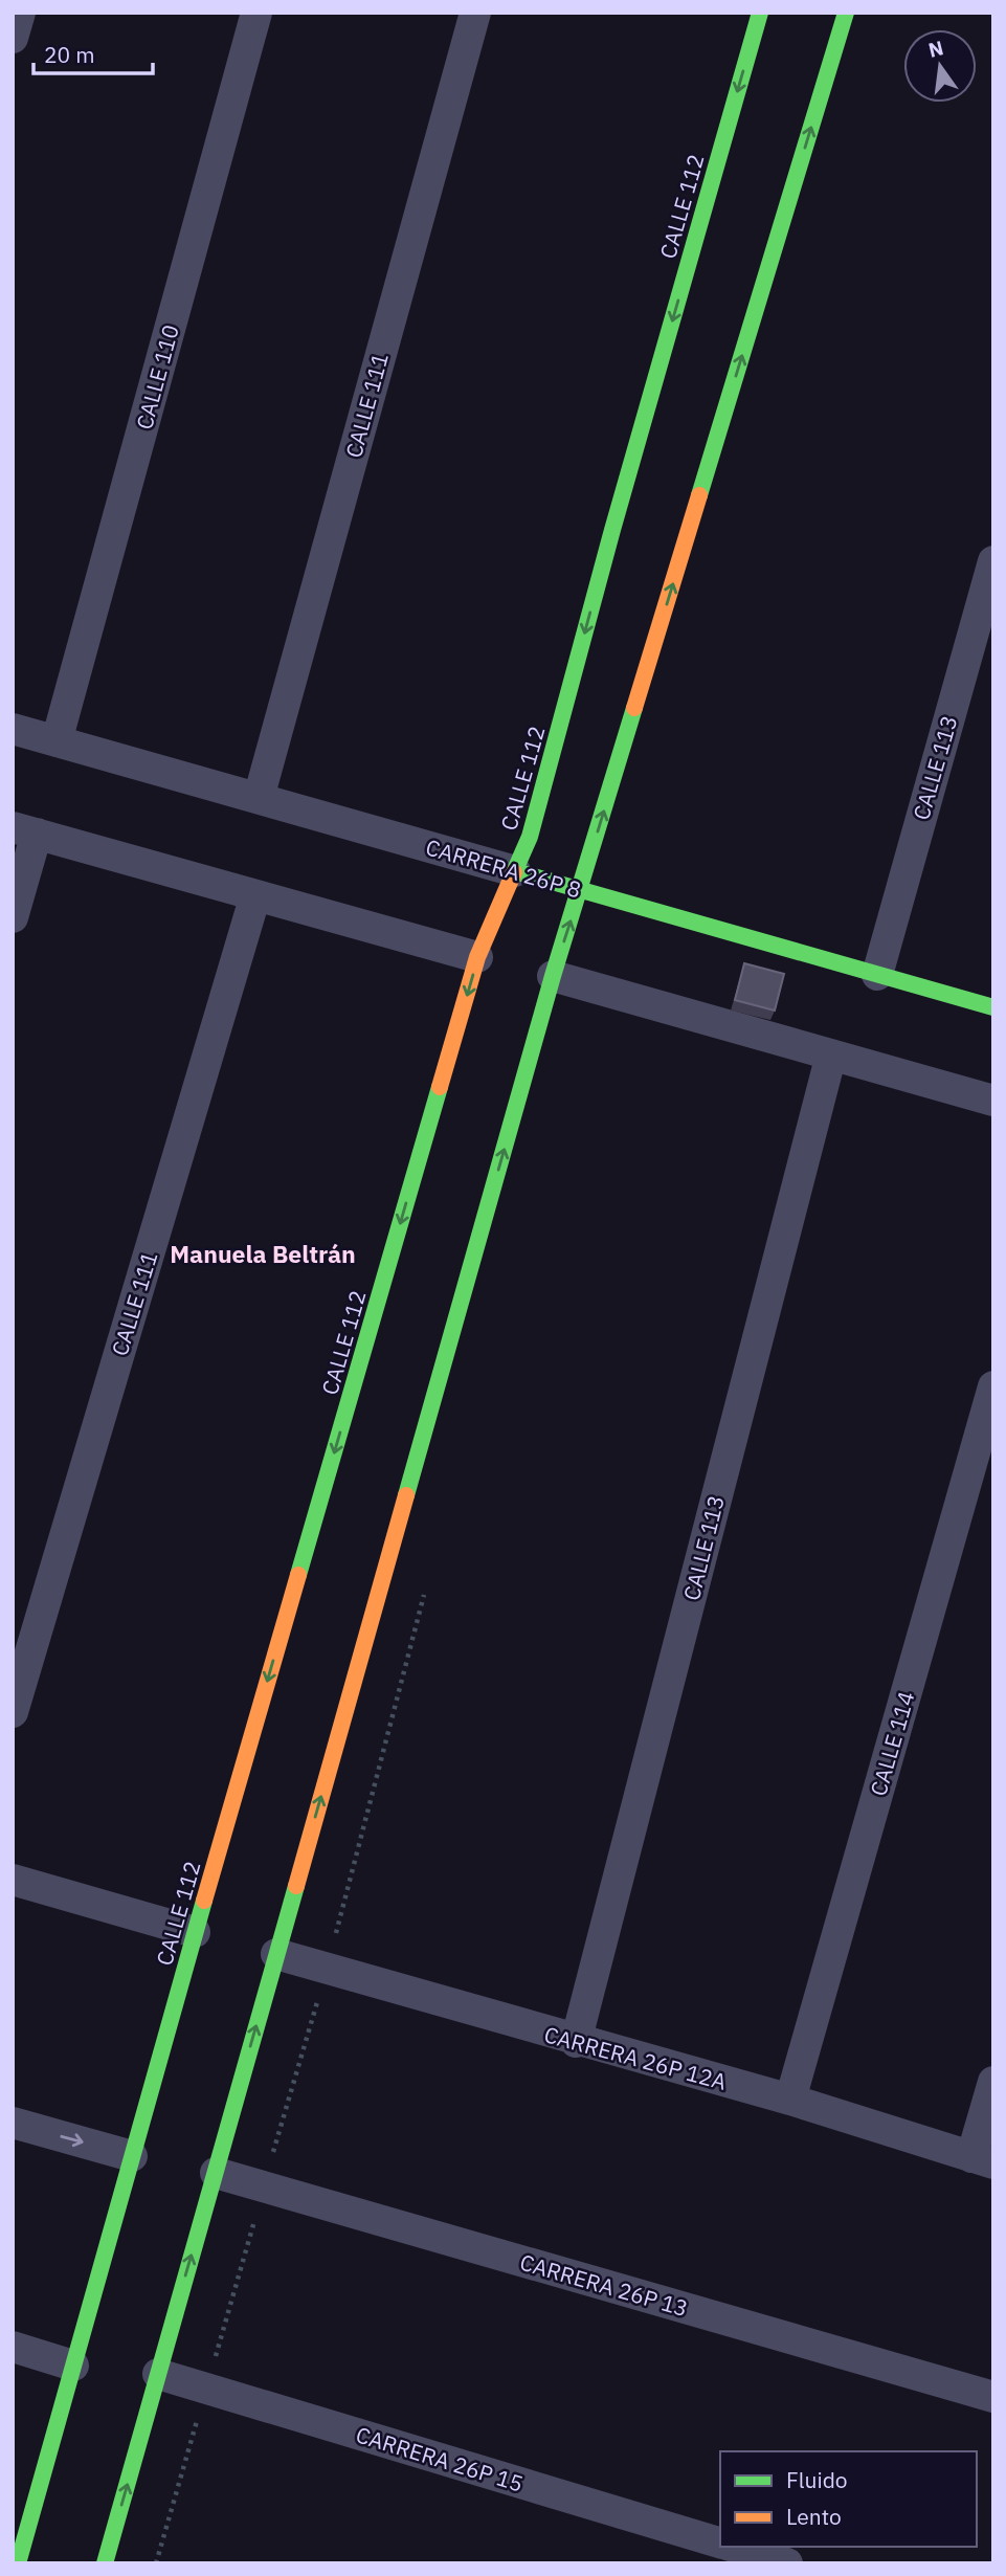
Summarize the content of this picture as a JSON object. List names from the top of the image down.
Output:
{
  "streets": {
    "street": [
      "CALLE 112",
      "CALLE 110",
      "CALLE 111",
      "CALLE 113",
      "CARRERA 26P 8",
      "CALLE 114",
      "CARRERA 26P 12A",
      "CARRERA 26P 13",
      "CARRERA 26P 15"
    ]
  },
  "crossings": [
    ["CALLE 112", "CARRERA 26P 8"],
    ["CALLE 110", "CARRERA 26P 8"],
    ["CALLE 111", "CARRERA 26P 8"],
    ["CALLE 113", "CARRERA 26P 8"],
    ["CALLE 113", "CARRERA 26P 12A"],
    ["CALLE 114", "CARRERA 26P 12A"]
  ],
  "districts": ["Manuela Beltrán"],
  "legend": ["Fluido", "Lento"],
  "scale_bar": "20 m",
  "north": "top"
}
